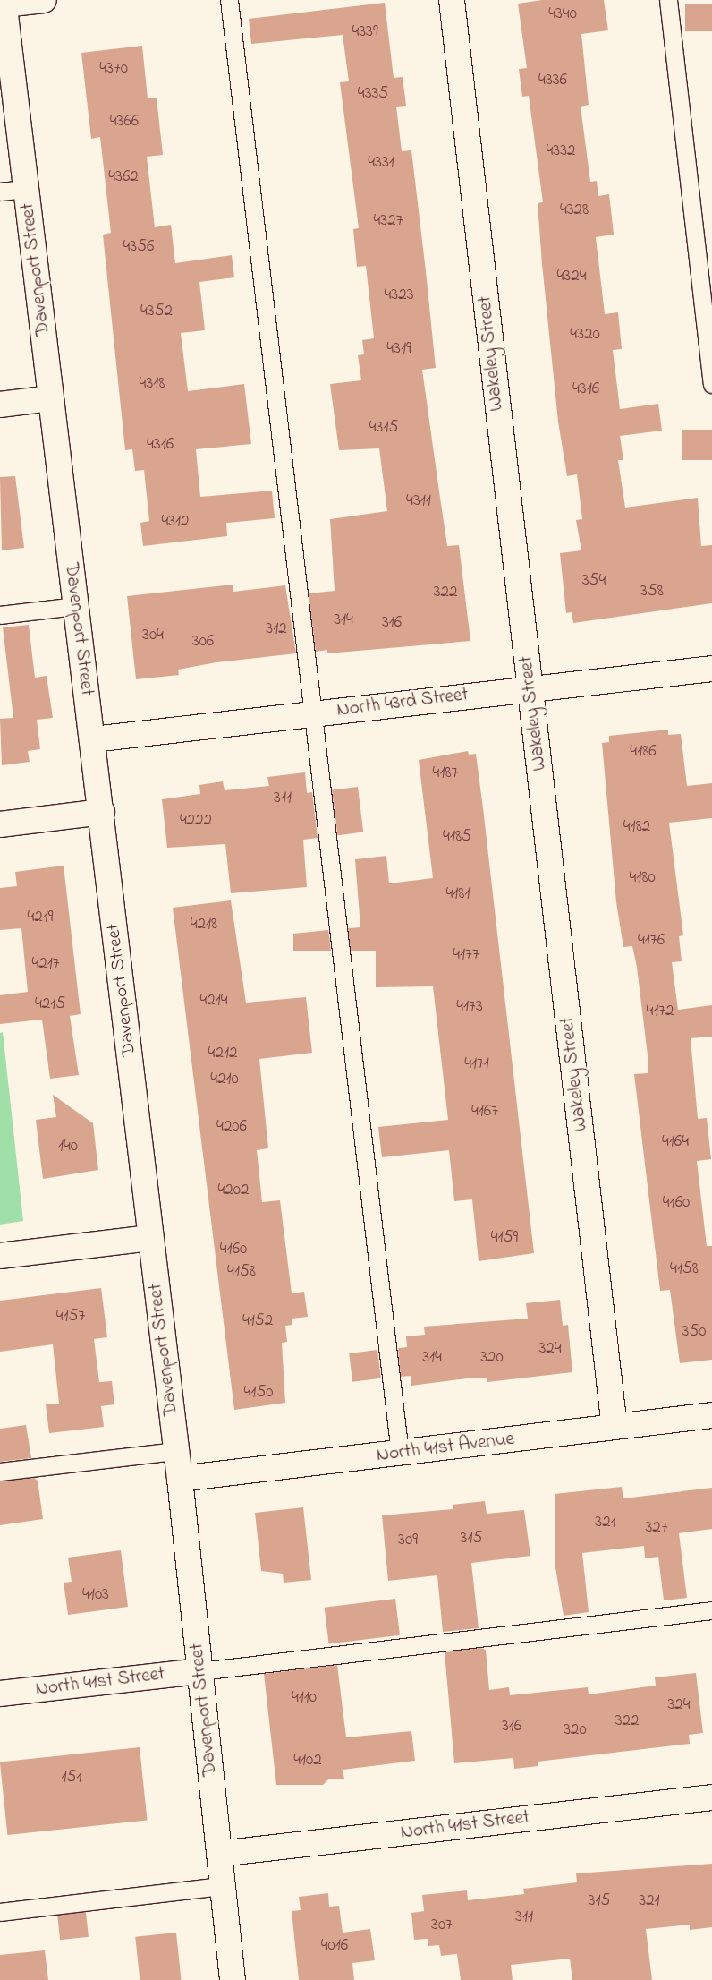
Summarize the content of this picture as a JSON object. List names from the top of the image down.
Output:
{
  "streets": {
    "street": [
      "Davenport Street",
      "Wakeley Street",
      "North 43rd Street",
      "North 41st Avenue",
      "North 41st Street"
    ]
  },
  "crossings": [
    ["Davenport Street", "North 43rd Street"],
    ["Davenport Street", "North 41st Avenue"],
    ["Davenport Street", "North 41st Street"],
    ["Wakeley Street", "North 43rd Street"],
    ["Wakeley Street", "North 41st Avenue"]
  ],
  "house_numbers": [
    "4340",
    "4339",
    "4370",
    "4336",
    "4335",
    "4366",
    "4332",
    "4331",
    "4362",
    "4328",
    "4327",
    "4356",
    "4324",
    "4323",
    "4352",
    "4320",
    "4319",
    "4318",
    "4316",
    "4315",
    "4316",
    "4311",
    "4312",
    "354",
    "358",
    "322",
    "314",
    "316",
    "312",
    "304",
    "306",
    "4186",
    "4187",
    "311",
    "4222",
    "4182",
    "4185",
    "4180",
    "4181",
    "4219",
    "4218",
    "4176",
    "4177",
    "4217",
    "4214",
    "4215",
    "4173",
    "4172",
    "4212",
    "4171",
    "4210",
    "4167",
    "4206",
    "4164",
    "140",
    "4202",
    "4160",
    "4159",
    "4160",
    "4158",
    "4158",
    "4157",
    "4152",
    "350",
    "324",
    "314",
    "320",
    "4150",
    "321",
    "327",
    "315",
    "309",
    "4103",
    "4110",
    "324",
    "322",
    "316",
    "320",
    "4102",
    "151",
    "315",
    "321",
    "311",
    "307",
    "4016"
  ]
}
